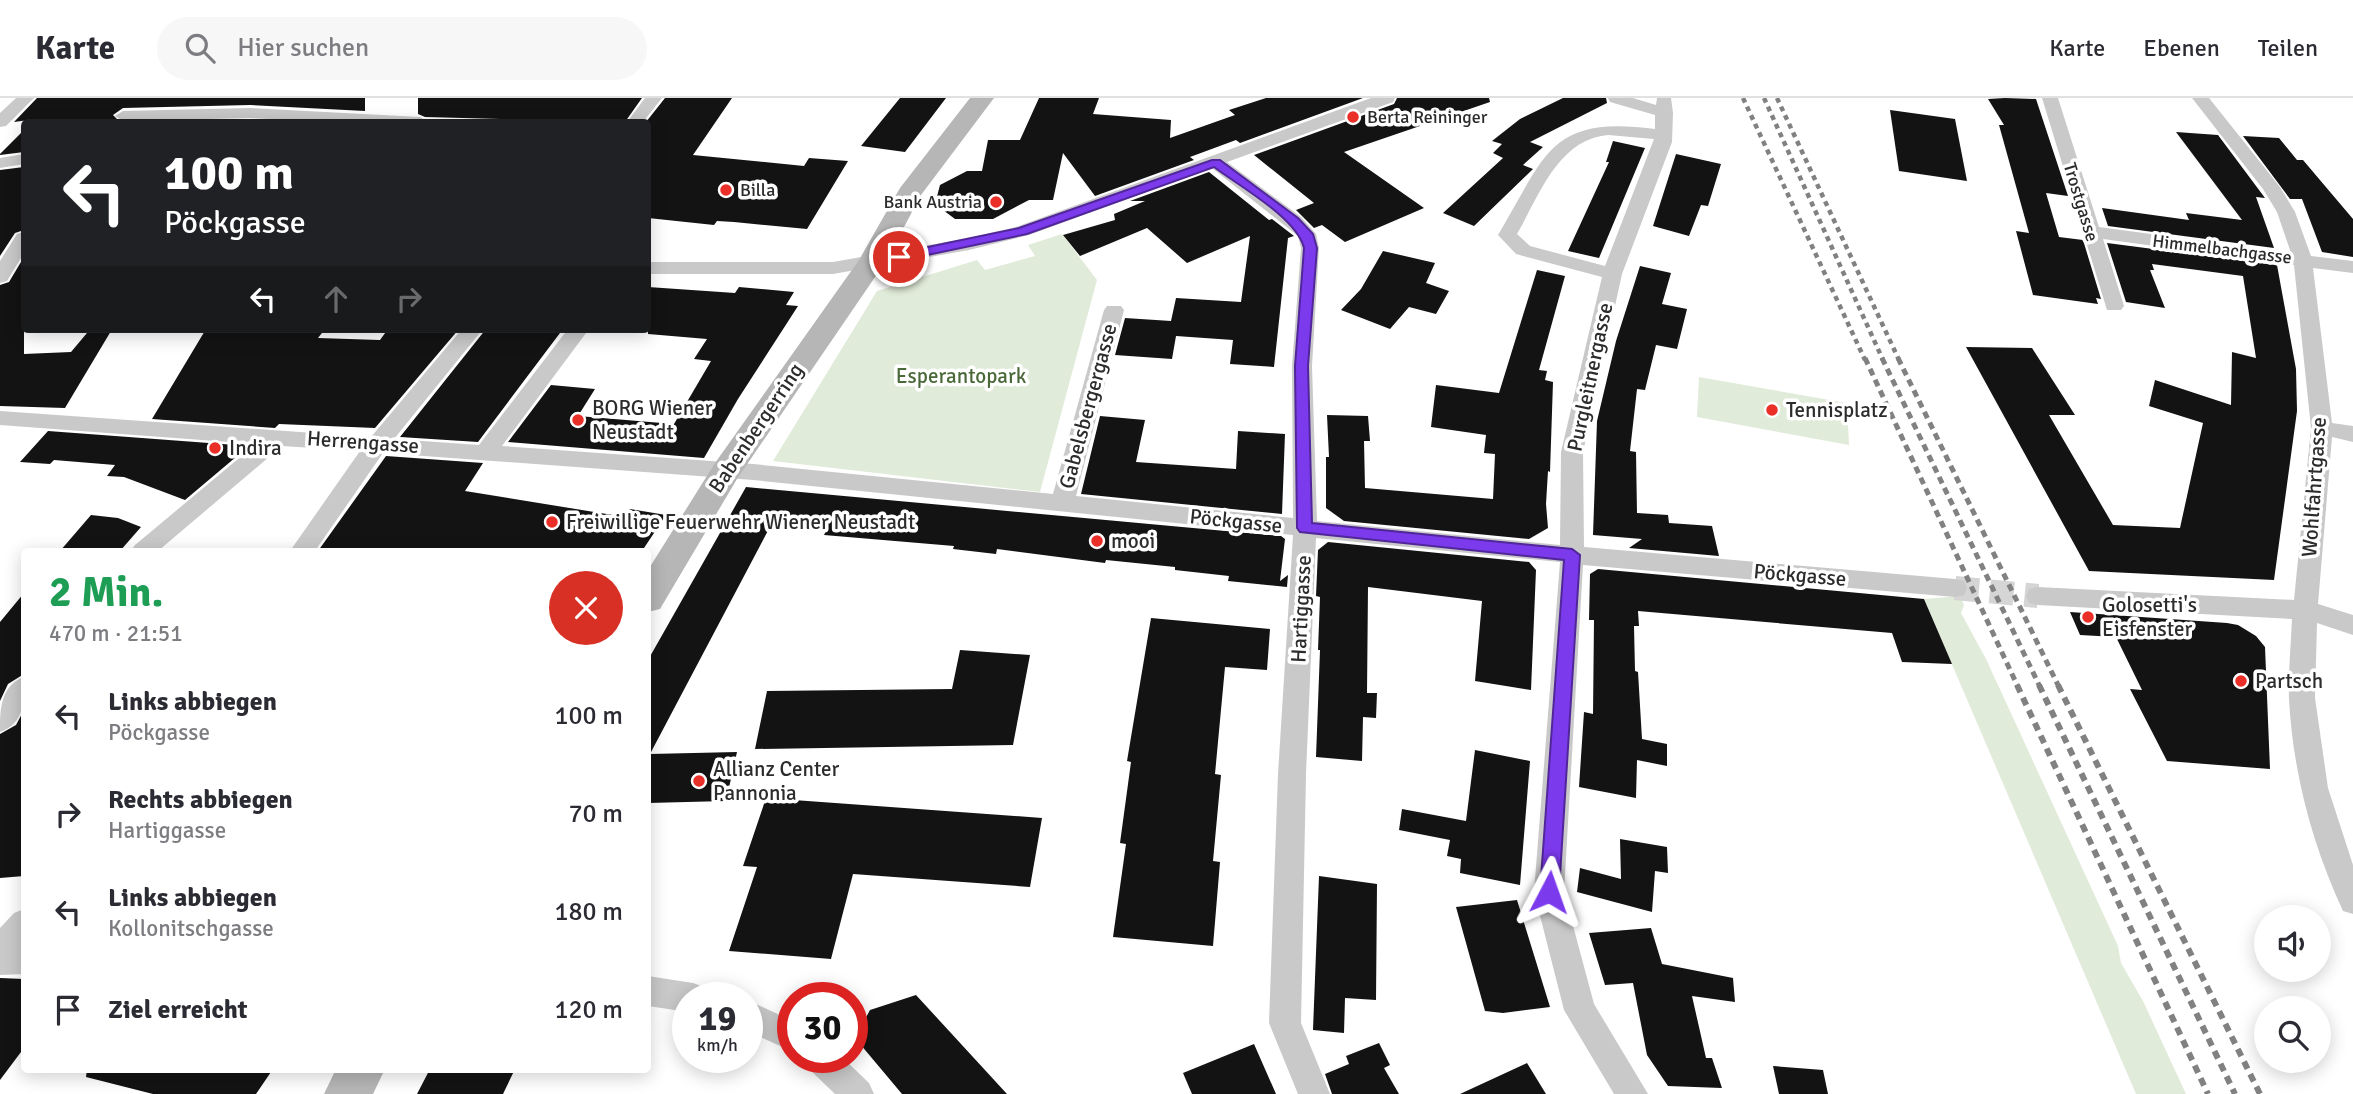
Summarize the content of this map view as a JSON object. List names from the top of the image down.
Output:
{
  "streets": {
    "street": [
      "Trostgasse",
      "Himmelbachgasse",
      "Purgleitnergasse",
      "Gabelsbergergasse",
      "Babenbergerring",
      "Herrengasse",
      "Wohlfahrtgasse",
      "Pöckgasse",
      "Hartiggasse"
    ]
  },
  "crossings": [
    ["Trostgasse", "Himmelbachgasse"],
    ["Himmelbachgasse", "Wohlfahrtgasse"],
    ["Purgleitnergasse", "Pöckgasse"],
    ["Gabelsbergergasse", "Pöckgasse"],
    ["Babenbergerring", "Herrengasse"],
    ["Babenbergerring", "Pöckgasse"],
    ["Herrengasse", "Pöckgasse"],
    ["Pöckgasse", "Hartiggasse"]
  ],
  "parks": ["Esperantopark"],
  "places": [
    "Berta Reininger",
    "Billa",
    "Bank Austria",
    "Tennisplatz",
    "BORG Wiener Neustadt",
    "Indira",
    "Freiwillige Feuerwehr Wiener Neustadt",
    "mooi",
    "Golosetti's Eisfenster",
    "Partsch",
    "Allianz Center Pannonia"
  ],
  "page": {
    "header": "Karte",
    "search": "Hier suchen",
    "nav": ["Karte", "Ebenen", "Teilen"],
    "turn": ["100 m", "Pöckgasse"],
    "heading": ["2 Min.", "470 m · 21:51"],
    "list": [
      {
        "name": "Links abbiegen",
        "note": "Pöckgasse",
        "value": "100 m"
      },
      {
        "name": "Rechts abbiegen",
        "note": "Hartiggasse",
        "value": "70 m"
      },
      {
        "name": "Links abbiegen",
        "note": "Kollonitschgasse",
        "value": "180 m"
      },
      {
        "name": "Ziel erreicht",
        "value": "120 m"
      }
    ],
    "speed": "19 km/h",
    "limit": "30"
  }
}
